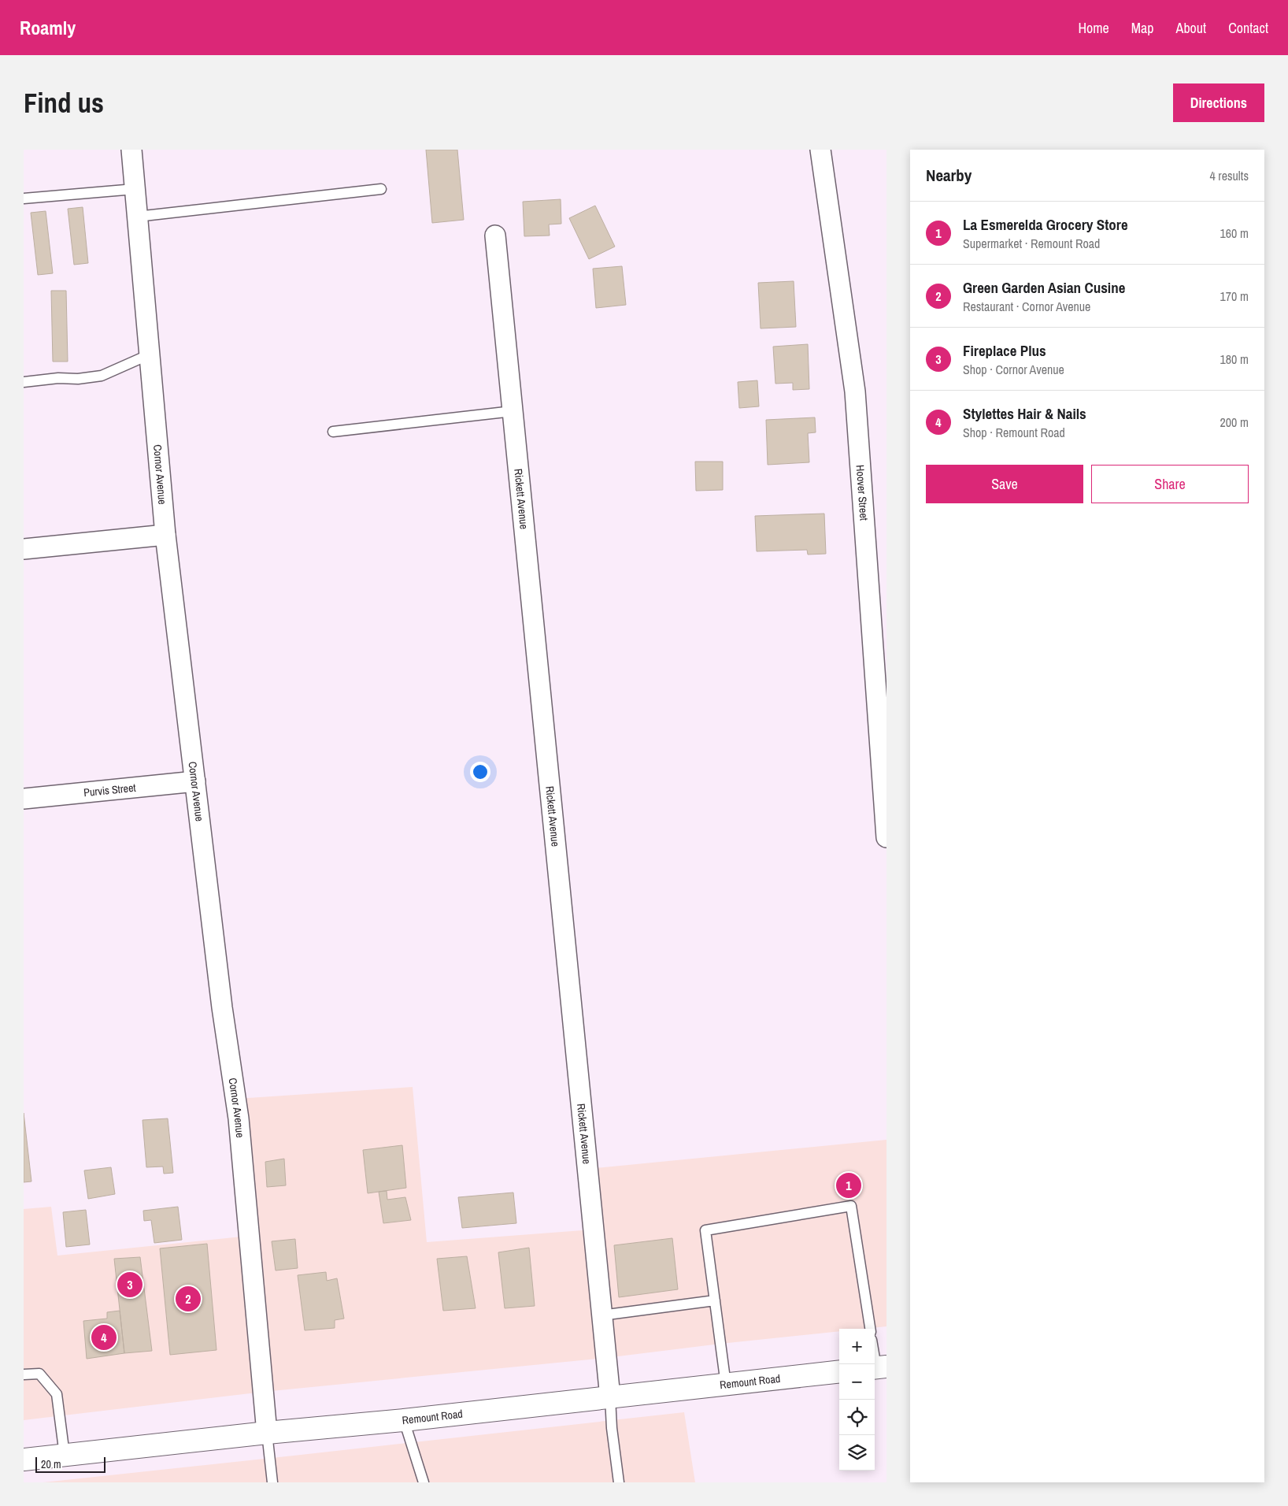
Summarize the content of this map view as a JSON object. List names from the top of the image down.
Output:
{
  "streets": {
    "main road": ["Remount Road"],
    "street": [
      "Cornor Avenue",
      "Hoover Street",
      "Rickett Avenue",
      "Purvis Street"
    ]
  },
  "crossings": [
    ["Cornor Avenue", "Purvis Street"],
    ["Cornor Avenue", "Remount Road"],
    ["Rickett Avenue", "Remount Road"]
  ],
  "scale_bar": "20 m",
  "page": {
    "header": "Roamly",
    "nav": [
      "Home",
      "Map",
      "About",
      "Contact"
    ],
    "buttons": [
      "Directions",
      ["Save", "Share"]
    ],
    "title": "Find us",
    "heading": ["Nearby", "4 results"],
    "list": [
      {
        "mark": "1",
        "name": "La Esmerelda Grocery Store",
        "note": "Supermarket · Remount Road",
        "value": "160 m"
      },
      {
        "mark": "2",
        "name": "Green Garden Asian Cusine",
        "note": "Restaurant · Cornor Avenue",
        "value": "170 m"
      },
      {
        "mark": "3",
        "name": "Fireplace Plus",
        "note": "Shop · Cornor Avenue",
        "value": "180 m"
      },
      {
        "mark": "4",
        "name": "Stylettes Hair & Nails",
        "note": "Shop · Remount Road",
        "value": "200 m"
      }
    ],
    "pins": [
      "1",
      "3",
      "2",
      "4"
    ],
    "map_buttons": ["+", "−"],
    "scale": "20 m"
  }
}
